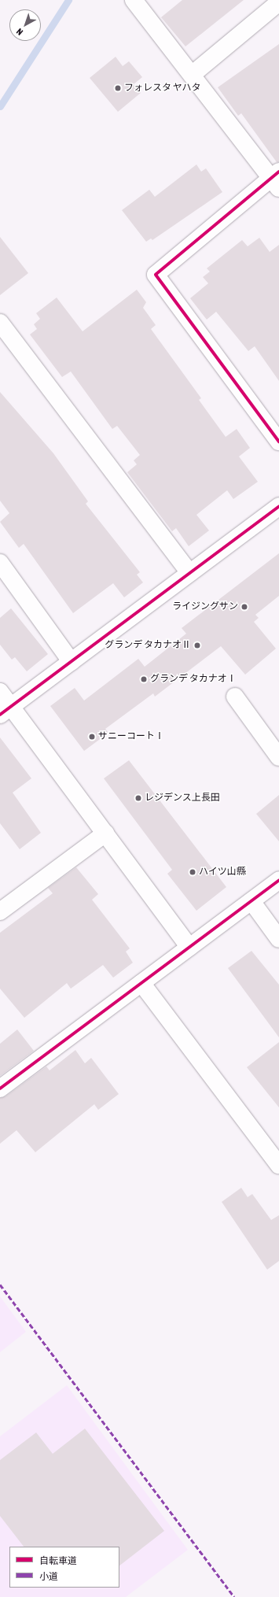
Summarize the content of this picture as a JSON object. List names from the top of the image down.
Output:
{
  "places": [
    "フォレスタ ヤハタ",
    "ライジングサン",
    "グランデ タカナオⅡ",
    "グランデ タカナオⅠ",
    "サニーコートⅠ",
    "レジデンス上長田",
    "ハイツ山縣"
  ],
  "legend": ["自転車道", "小道"],
  "north": "bottom left"
}
